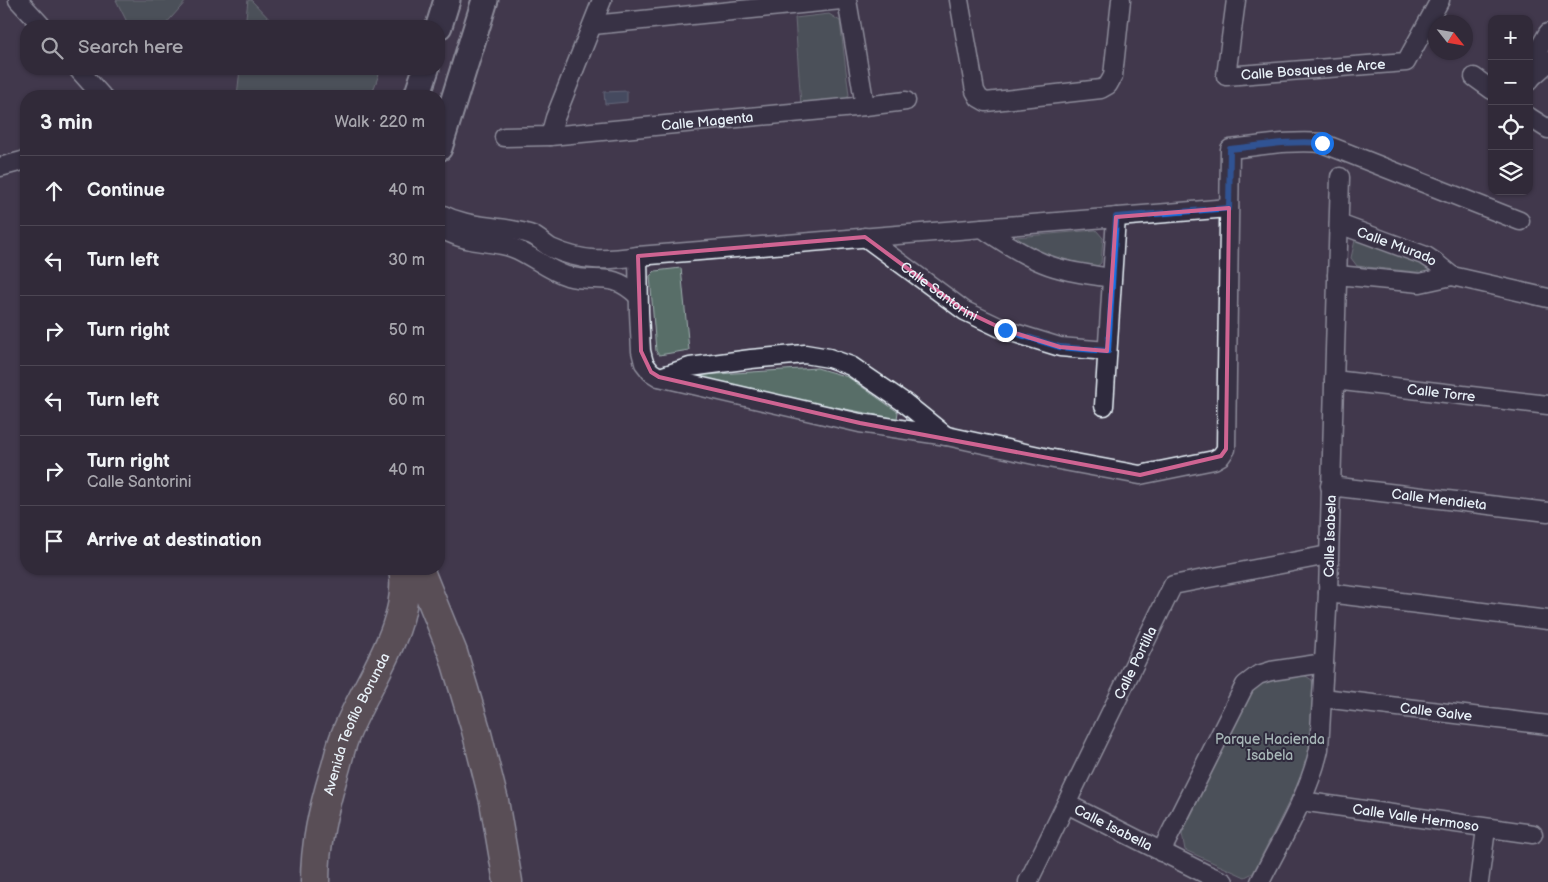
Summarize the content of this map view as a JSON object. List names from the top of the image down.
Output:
{
  "streets": {
    "main road": ["Avenida Teofilo Borunda"],
    "street": [
      "Calle Bosques de Arce",
      "Calle Magenta",
      "Calle Murado",
      "Calle Santorini",
      "Calle Torre",
      "Calle Mendieta",
      "Calle Isabela",
      "Calle Portilla",
      "Calle Galve",
      "Calle Valle Hermoso",
      "Calle Isabella"
    ]
  },
  "crossings": [
    ["Calle Murado", "Calle Isabela"],
    ["Calle Torre", "Calle Isabela"],
    ["Calle Mendieta", "Calle Isabela"],
    ["Calle Isabela", "Calle Portilla"],
    ["Calle Isabela", "Calle Galve"],
    ["Calle Isabela", "Calle Valle Hermoso"],
    ["Calle Isabela", "Calle Isabella"],
    ["Calle Portilla", "Calle Isabella"]
  ],
  "parks": ["Parque Hacienda Isabela"],
  "north": "bottom right",
  "page": {
    "map_buttons": ["+", "−"],
    "search": "Search here",
    "heading": ["3 min", "Walk · 220 m"],
    "list": [
      ["Continue", "40 m"],
      ["Turn left", "30 m"],
      ["Turn right", "50 m"],
      ["Turn left", "60 m"],
      ["Turn right", "Calle Santorini", "40 m"],
      "Arrive at destination"
    ]
  }
}
